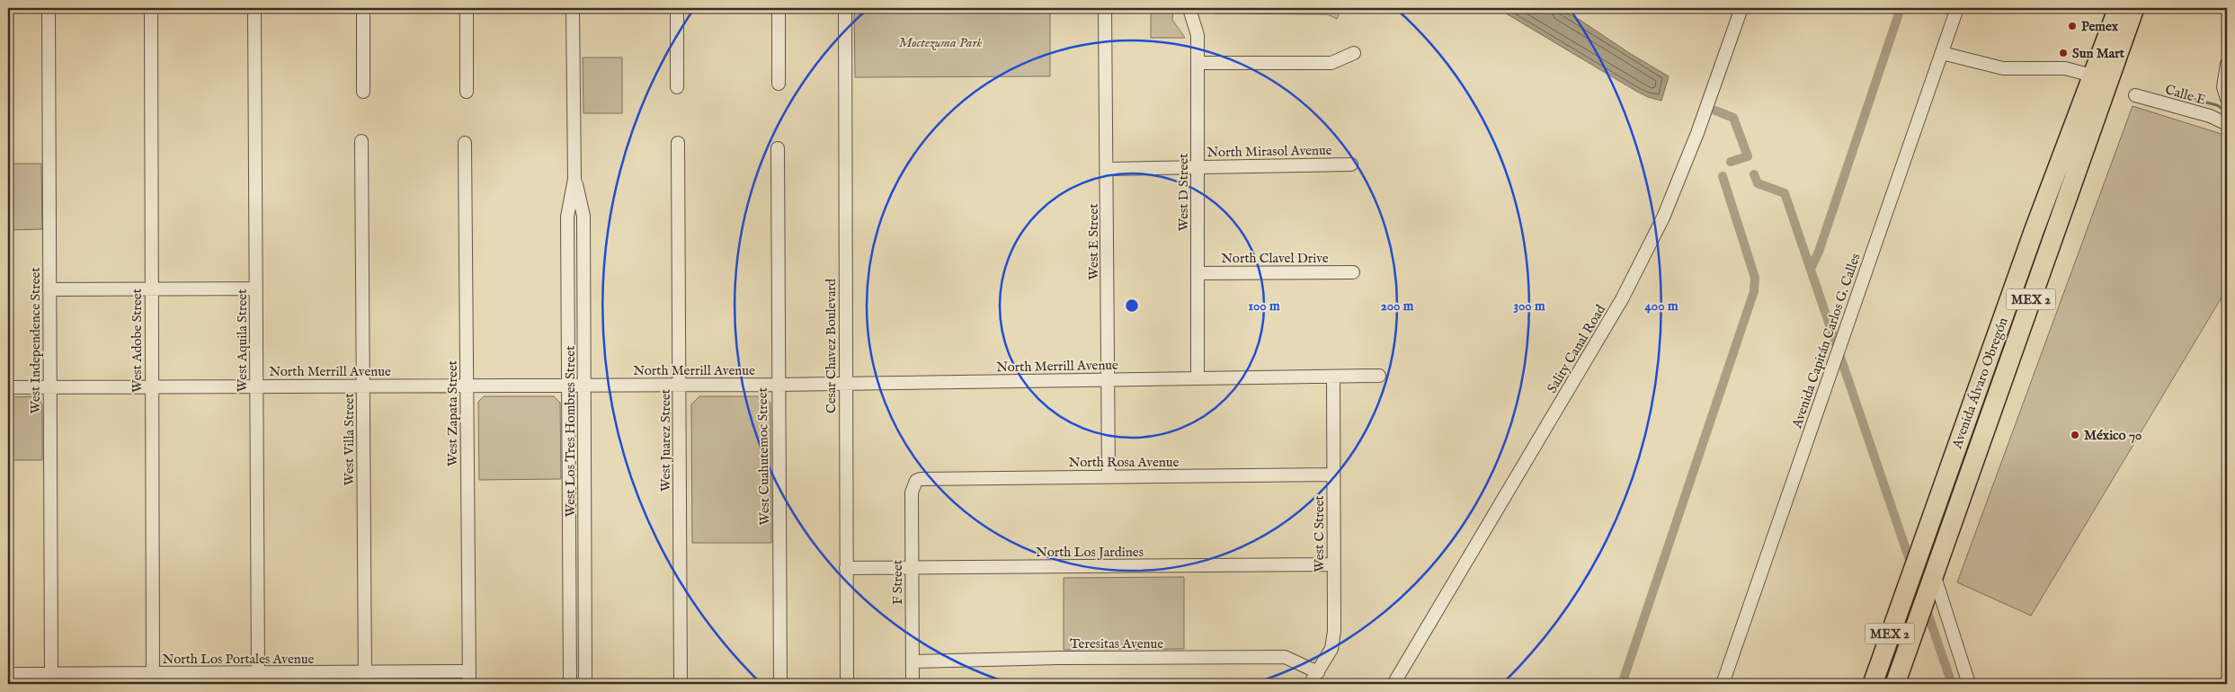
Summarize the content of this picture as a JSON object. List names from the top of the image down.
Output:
{
  "streets": {
    "highway": ["MEX 2", "Avenida Álvaro Obregón"],
    "street": [
      "Calle E",
      "North Mirasol Avenue",
      "West D Street",
      "West E Street",
      "North Clavel Drive",
      "West Independence Street",
      "West Adobe Street",
      "West Aquila Street",
      "Avenida Capitán Carlos G. Calles",
      "Cesar Chavez Boulevard",
      "Sality Canal Road",
      "North Merrill Avenue",
      "West Zapata Street",
      "West Los Tres Hombres Street",
      "West Villa Street",
      "West Juarez Street",
      "West Cuahutemoc Street",
      "North Rosa Avenue",
      "West C Street",
      "North Los Jardines",
      "F Street",
      "Teresitas Avenue",
      "North Los Portales Avenue"
    ]
  },
  "crossings": [
    ["North Mirasol Avenue", "West D Street"],
    ["North Mirasol Avenue", "West E Street"],
    ["West D Street", "North Clavel Drive"],
    ["West D Street", "North Merrill Avenue"],
    ["West E Street", "North Merrill Avenue"],
    ["West E Street", "North Rosa Avenue"],
    ["West Independence Street", "North Merrill Avenue"],
    ["West Independence Street", "North Los Portales Avenue"],
    ["West Adobe Street", "North Merrill Avenue"],
    ["West Adobe Street", "North Los Portales Avenue"],
    ["West Aquila Street", "North Merrill Avenue"],
    ["West Aquila Street", "North Los Portales Avenue"],
    ["Cesar Chavez Boulevard", "North Merrill Avenue"],
    ["Cesar Chavez Boulevard", "North Los Jardines"],
    ["North Merrill Avenue", "West Zapata Street"],
    ["North Merrill Avenue", "West Los Tres Hombres Street"],
    ["North Merrill Avenue", "West Villa Street"],
    ["North Merrill Avenue", "West Juarez Street"],
    ["North Merrill Avenue", "West Cuahutemoc Street"],
    ["North Merrill Avenue", "West C Street"],
    ["West Zapata Street", "North Los Portales Avenue"],
    ["West Villa Street", "North Los Portales Avenue"],
    ["North Rosa Avenue", "West C Street"],
    ["North Rosa Avenue", "F Street"],
    ["West C Street", "North Los Jardines"],
    ["West C Street", "Teresitas Avenue"],
    ["North Los Jardines", "F Street"],
    ["F Street", "Teresitas Avenue"]
  ],
  "parks": ["Moctezuma Park"],
  "places": ["Pemex", "Sun Mart", "México 70"],
  "rings": [
    "100 m",
    "200 m",
    "300 m",
    "400 m"
  ]
}
